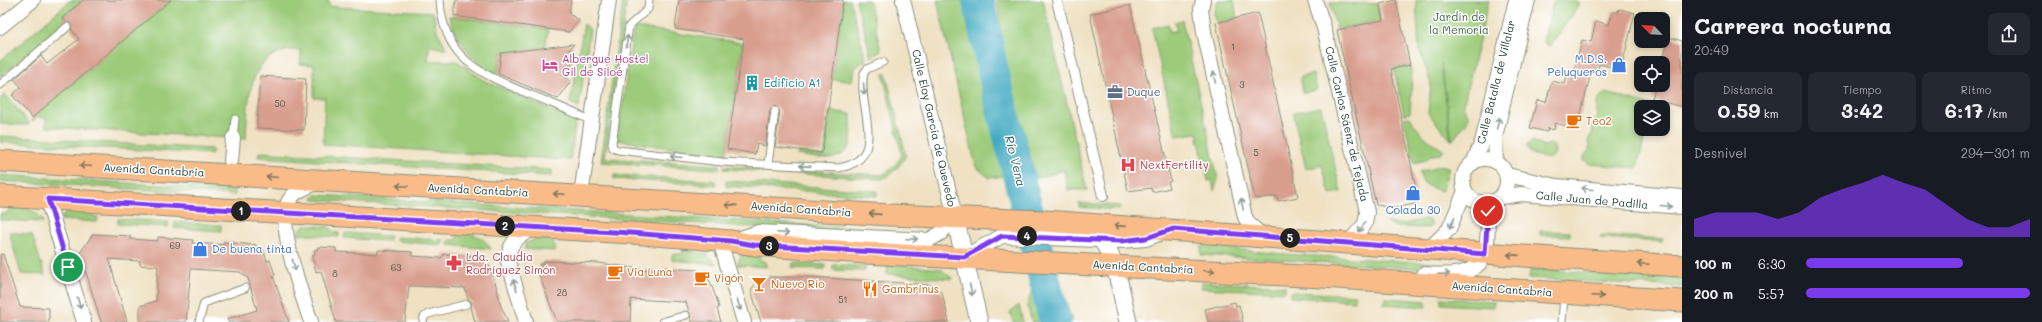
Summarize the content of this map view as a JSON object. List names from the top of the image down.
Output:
{
  "streets": {
    "main road": ["Avenida Cantabria"],
    "street": [
      "Calle Batalla de Villalar",
      "Calle Carlos Sáenz de Tejada",
      "Calle Eloy García de Quevedo",
      "Calle Juan de Padilla"
    ]
  },
  "crossings": [
    ["Calle Batalla de Villalar", "Calle Juan de Padilla"],
    ["Calle Carlos Sáenz de Tejada", "Avenida Cantabria"],
    ["Calle Eloy García de Quevedo", "Avenida Cantabria"]
  ],
  "water": ["Río Vena"],
  "parks": ["Jardín de la Memoria"],
  "places": {
    "hotel": ["Albergue Hostel Gil de Siloé"],
    "shop": ["M.D.S. Peluqueros", "Colada 30", "De buena tinta"],
    "building": ["Edificio A1"],
    "office": ["Duque"],
    "cafe": ["Teo2", "Via Luna", "Vigón"],
    "hospital": ["NextFertility"],
    "pharmacy": ["Lda. Claudia Rodríguez Simón"],
    "bar": ["Nuevo Río"],
    "restaurant": ["Gambrinus"]
  },
  "house_numbers": [
    "1",
    "3",
    "50",
    "5",
    "69",
    "63",
    "8",
    "28",
    "51"
  ],
  "north": "top left",
  "page": {
    "heading": ["Carrera nocturna", "20:49"],
    "stats": [
      ["Distancia", "0.59 km"],
      ["Tiempo", "3:42"],
      ["Ritmo", "6:17 /km"]
    ],
    "chart": ["Desnivel", "294–301 m"],
    "pins": [
      "1",
      "2",
      "4",
      "5",
      "3"
    ],
    "list": [
      {
        "name": "100 m",
        "note": "6:30"
      },
      {
        "name": "200 m",
        "note": "5:57"
      }
    ]
  }
}
